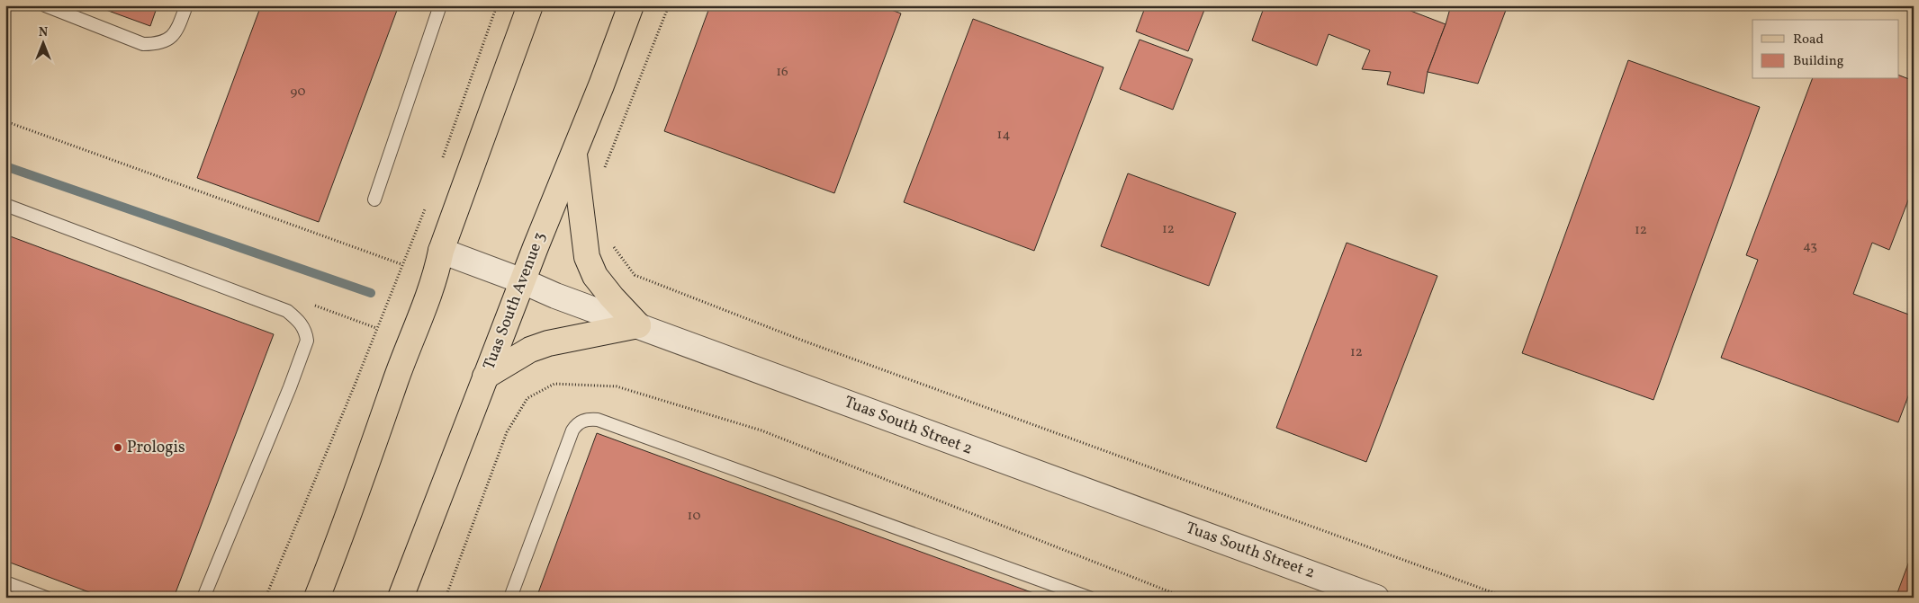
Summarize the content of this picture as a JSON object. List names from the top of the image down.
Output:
{
  "streets": {
    "main road": ["Tuas South Avenue 3"],
    "street": ["Tuas South Street 2"]
  },
  "crossings": [
    ["Tuas South Avenue 3", "Tuas South Street 2"]
  ],
  "places": ["Prologis"],
  "house_numbers": [
    "16",
    "90",
    "14",
    "12",
    "12",
    "43",
    "12",
    "10"
  ],
  "legend": ["Road", "Building"],
  "north": "top"
}
